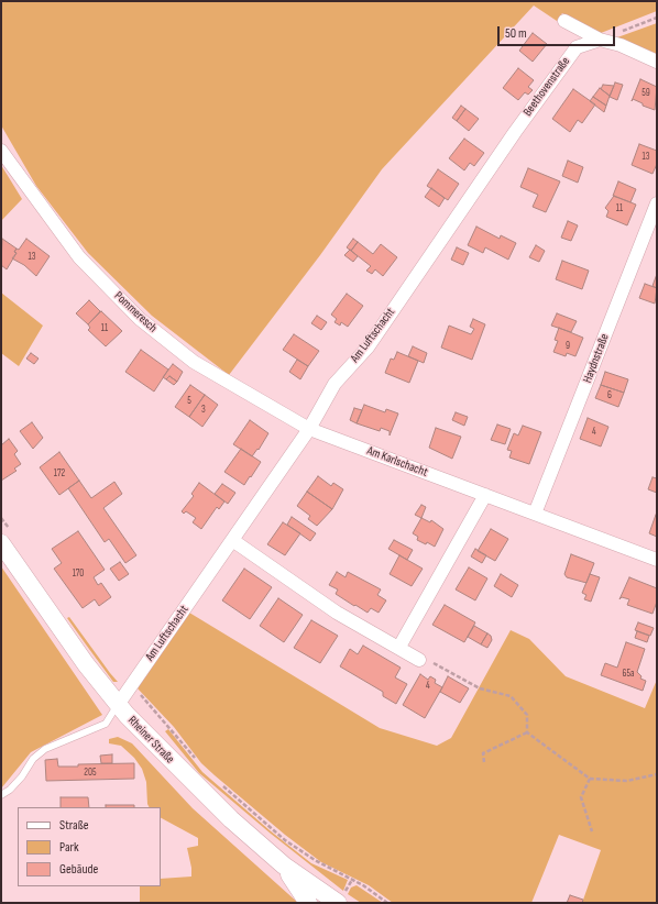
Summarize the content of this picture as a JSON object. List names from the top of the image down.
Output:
{
  "streets": {
    "main road": ["Rheiner Straße"],
    "street": [
      "Beethovenstraße",
      "Pommeresch",
      "Am Luftschacht",
      "Haydnstraße",
      "Am Karlschacht"
    ]
  },
  "crossings": [
    ["Beethovenstraße", "Am Luftschacht"],
    ["Pommeresch", "Am Luftschacht"],
    ["Pommeresch", "Am Karlschacht"],
    ["Am Luftschacht", "Am Karlschacht"],
    ["Am Luftschacht", "Rheiner Straße"],
    ["Haydnstraße", "Am Karlschacht"]
  ],
  "house_numbers": [
    "59",
    "13",
    "11",
    "13",
    "11",
    "9",
    "6",
    "5",
    "3",
    "4",
    "172",
    "170",
    "65a",
    "4",
    "205"
  ],
  "legend": ["Straße", "Park", "Gebäude"],
  "scale_bar": "50 m"
}
